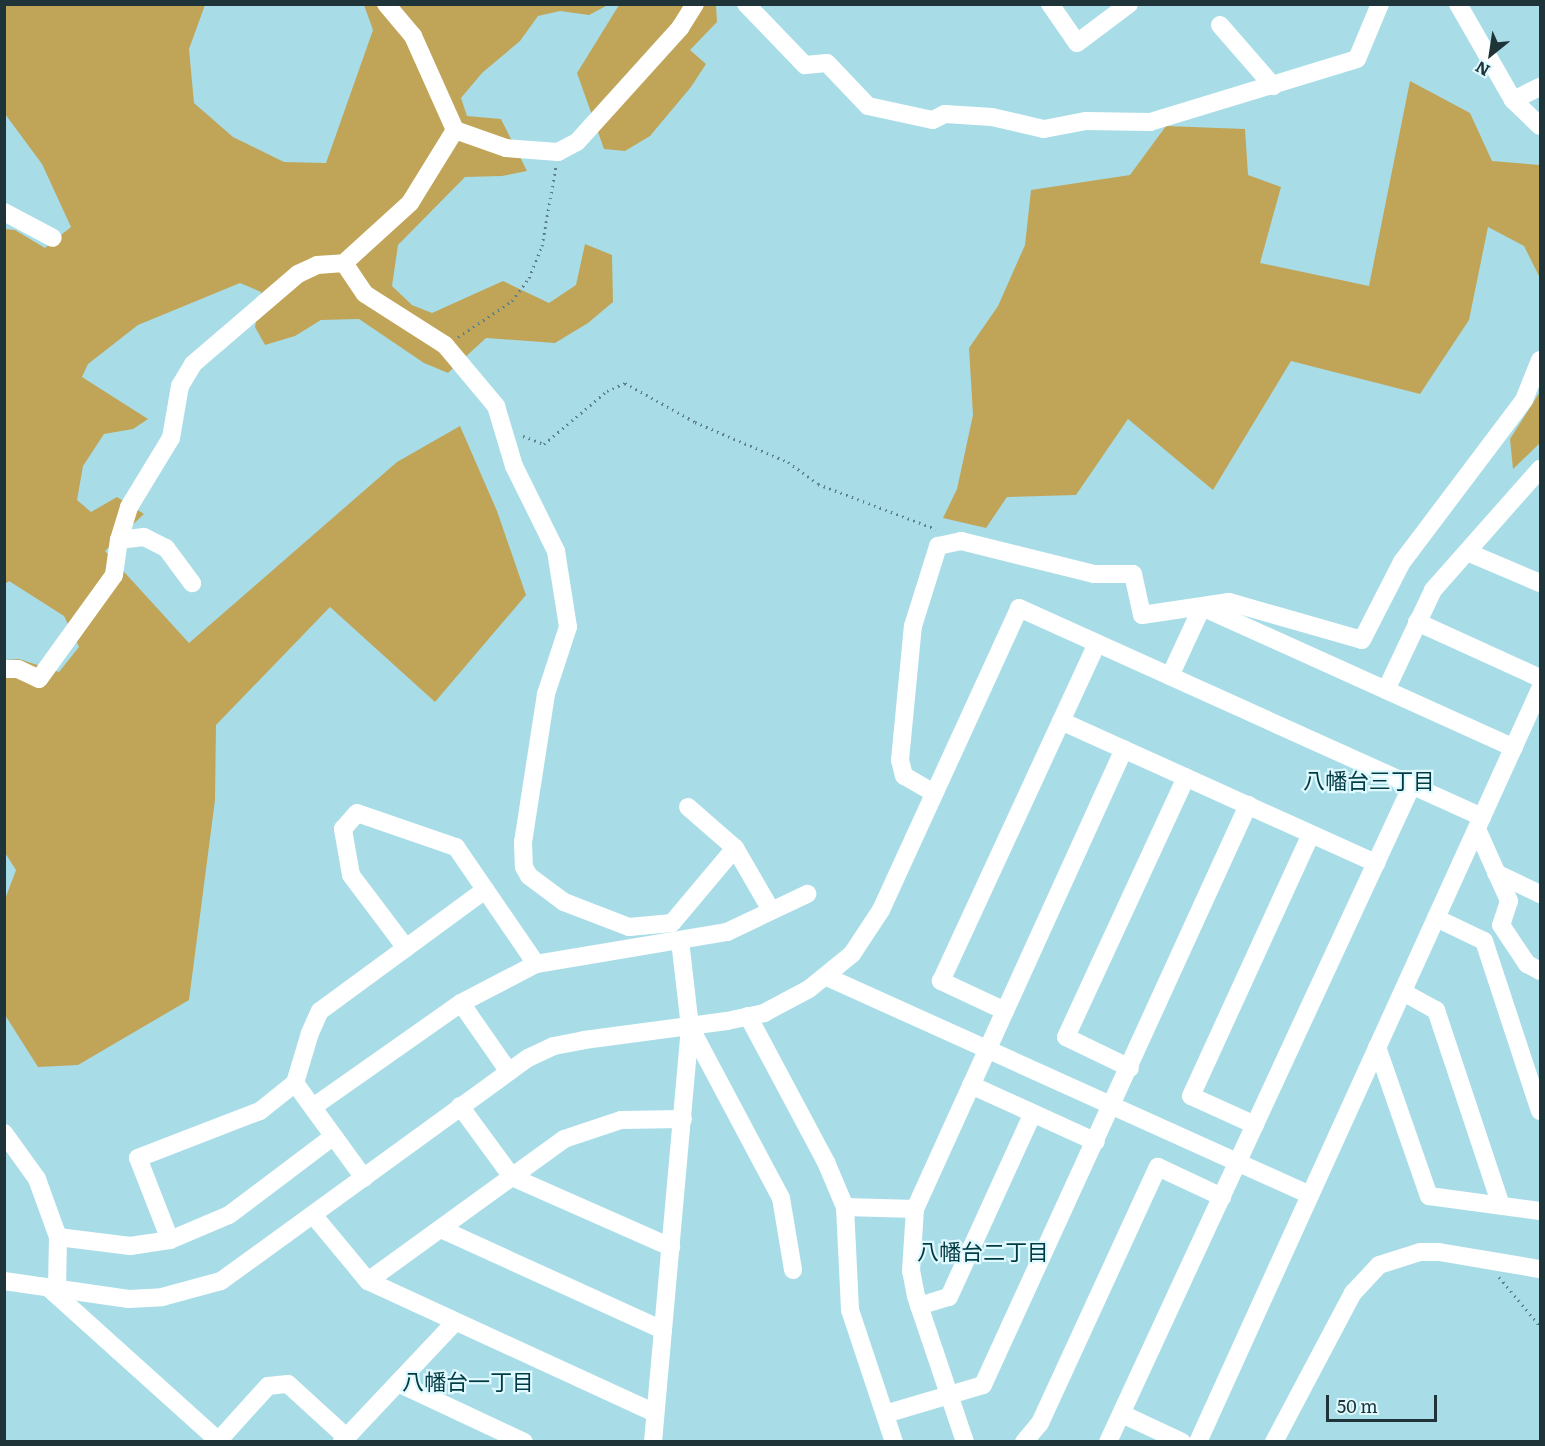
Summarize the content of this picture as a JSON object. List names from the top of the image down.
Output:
{
  "districts": ["八幡台三丁目", "八幡台二丁目", "八幡台一丁目"],
  "scale_bar": "50 m",
  "north": "bottom left"
}
